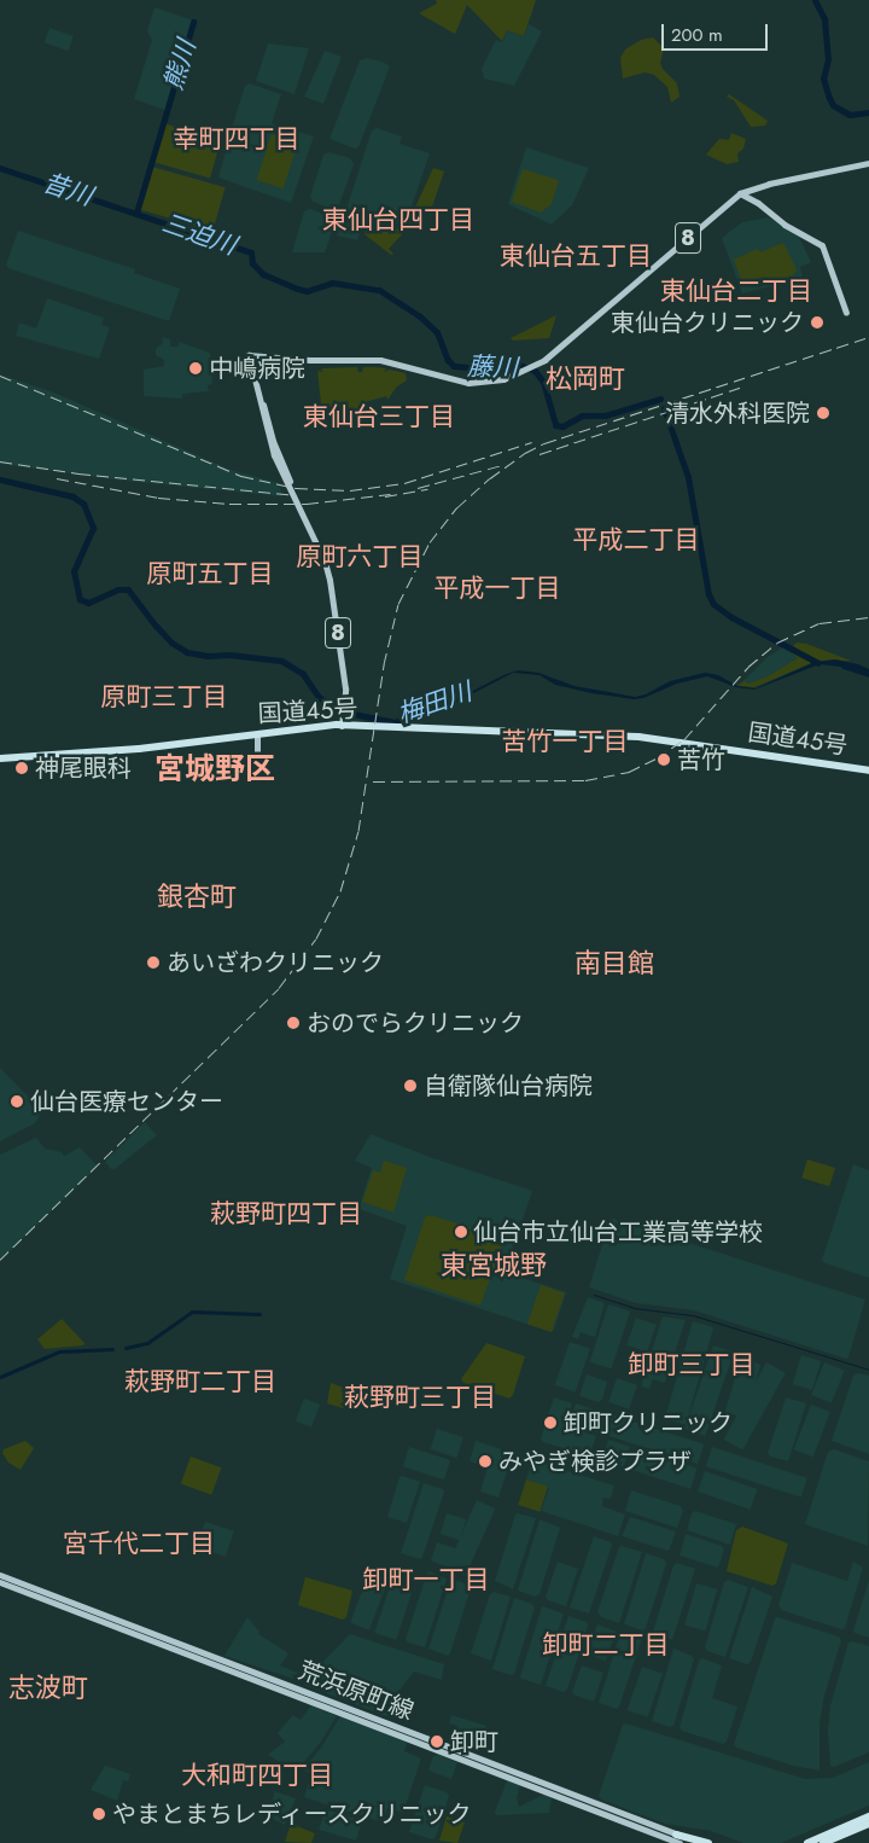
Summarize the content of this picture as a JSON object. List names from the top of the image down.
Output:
{
  "streets": {
    "highway": ["国道45号"],
    "main road": ["8", "荒浜原町線"]
  },
  "crossings": [
    ["8", "国道45号"]
  ],
  "districts": [
    "幸町四丁目",
    "東仙台四丁目",
    "東仙台五丁目",
    "東仙台二丁目",
    "松岡町",
    "東仙台三丁目",
    "平成二丁目",
    "原町六丁目",
    "原町五丁目",
    "平成一丁目",
    "原町三丁目",
    "苦竹一丁目",
    "宮城野区",
    "銀杏町",
    "南目館",
    "萩野町四丁目",
    "東宮城野",
    "卸町三丁目",
    "萩野町二丁目",
    "萩野町三丁目",
    "宮千代二丁目",
    "卸町一丁目",
    "卸町二丁目",
    "志波町",
    "大和町四丁目"
  ],
  "water": [
    "熊川",
    "昔川",
    "三迫川",
    "藤川",
    "梅田川"
  ],
  "places": [
    "東仙台クリニック",
    "中嶋病院",
    "清水外科医院",
    "苦竹",
    "神尾眼科",
    "あいざわクリニック",
    "おのでらクリニック",
    "自衛隊仙台病院",
    "仙台医療センター",
    "仙台市立仙台工業高等学校",
    "卸町クリニック",
    "みやぎ検診プラザ",
    "卸町",
    "やまとまちレディースクリニック"
  ],
  "scale_bar": "200 m"
}
